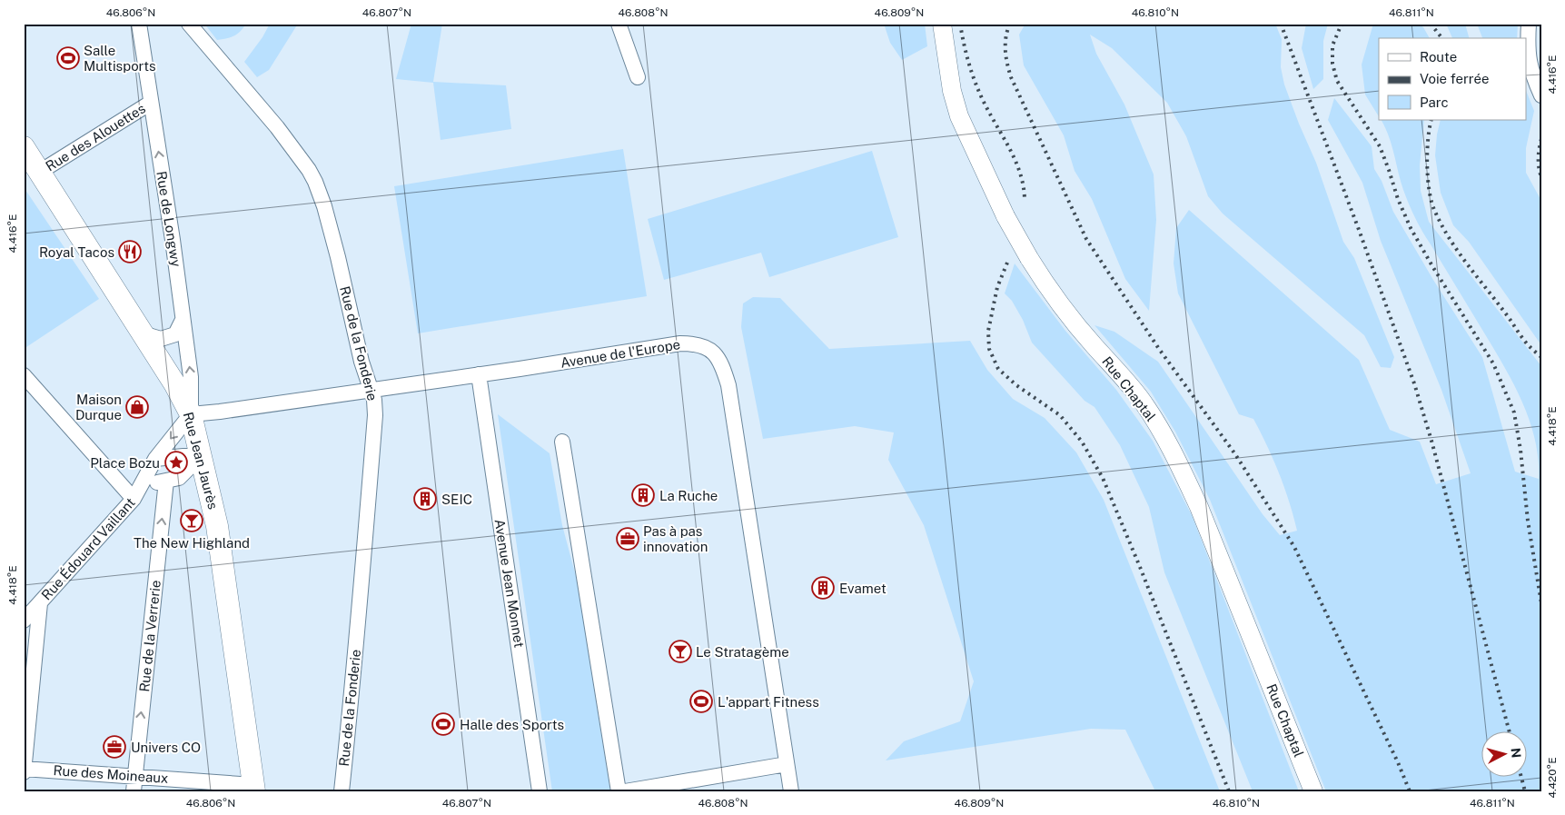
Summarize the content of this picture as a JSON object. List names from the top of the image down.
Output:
{
  "streets": {
    "main road": ["Rue Jean Jaurès"],
    "street": [
      "Rue des Alouettes",
      "Rue de Longwy",
      "Rue de la Fonderie",
      "Avenue de l'Europe",
      "Rue Chaptal",
      "Rue Édouard Vaillant",
      "Avenue Jean Monnet",
      "Rue de la Verrerie",
      "Rue des Moineaux"
    ]
  },
  "crossings": [
    ["Rue des Alouettes", "Rue de Longwy"],
    ["Rue des Alouettes", "Rue Jean Jaurès"],
    ["Rue de Longwy", "Avenue de l'Europe"],
    ["Rue de Longwy", "Rue Jean Jaurès"],
    ["Rue de la Fonderie", "Avenue de l'Europe"],
    ["Avenue de l'Europe", "Rue Jean Jaurès"],
    ["Avenue de l'Europe", "Avenue Jean Monnet"],
    ["Rue Jean Jaurès", "Rue des Moineaux"],
    ["Rue Édouard Vaillant", "Rue de la Verrerie"],
    ["Rue de la Verrerie", "Rue des Moineaux"]
  ],
  "one_way": ["Rue de Longwy"],
  "places": {
    "sports": ["Salle Multisports", "L'appart Fitness", "Halle des Sports"],
    "restaurant": ["Royal Tacos"],
    "shop": ["Maison Durque"],
    "place": ["Place Bozu"],
    "building": ["La Ruche", "SEIC", "Evamet"],
    "bar": ["The New Highland", "Le Stratagème"],
    "office": ["Pas à pas innovation", "Univers CO"]
  },
  "legend": ["Route", "Voie ferrée", "Parc"],
  "north": "right",
  "coordinates": [
    "46.806°N",
    "46.807°N",
    "46.808°N",
    "46.809°N",
    "46.810°N",
    "46.811°N",
    "4.416°E",
    "4.418°E",
    "4.420°E"
  ]
}
